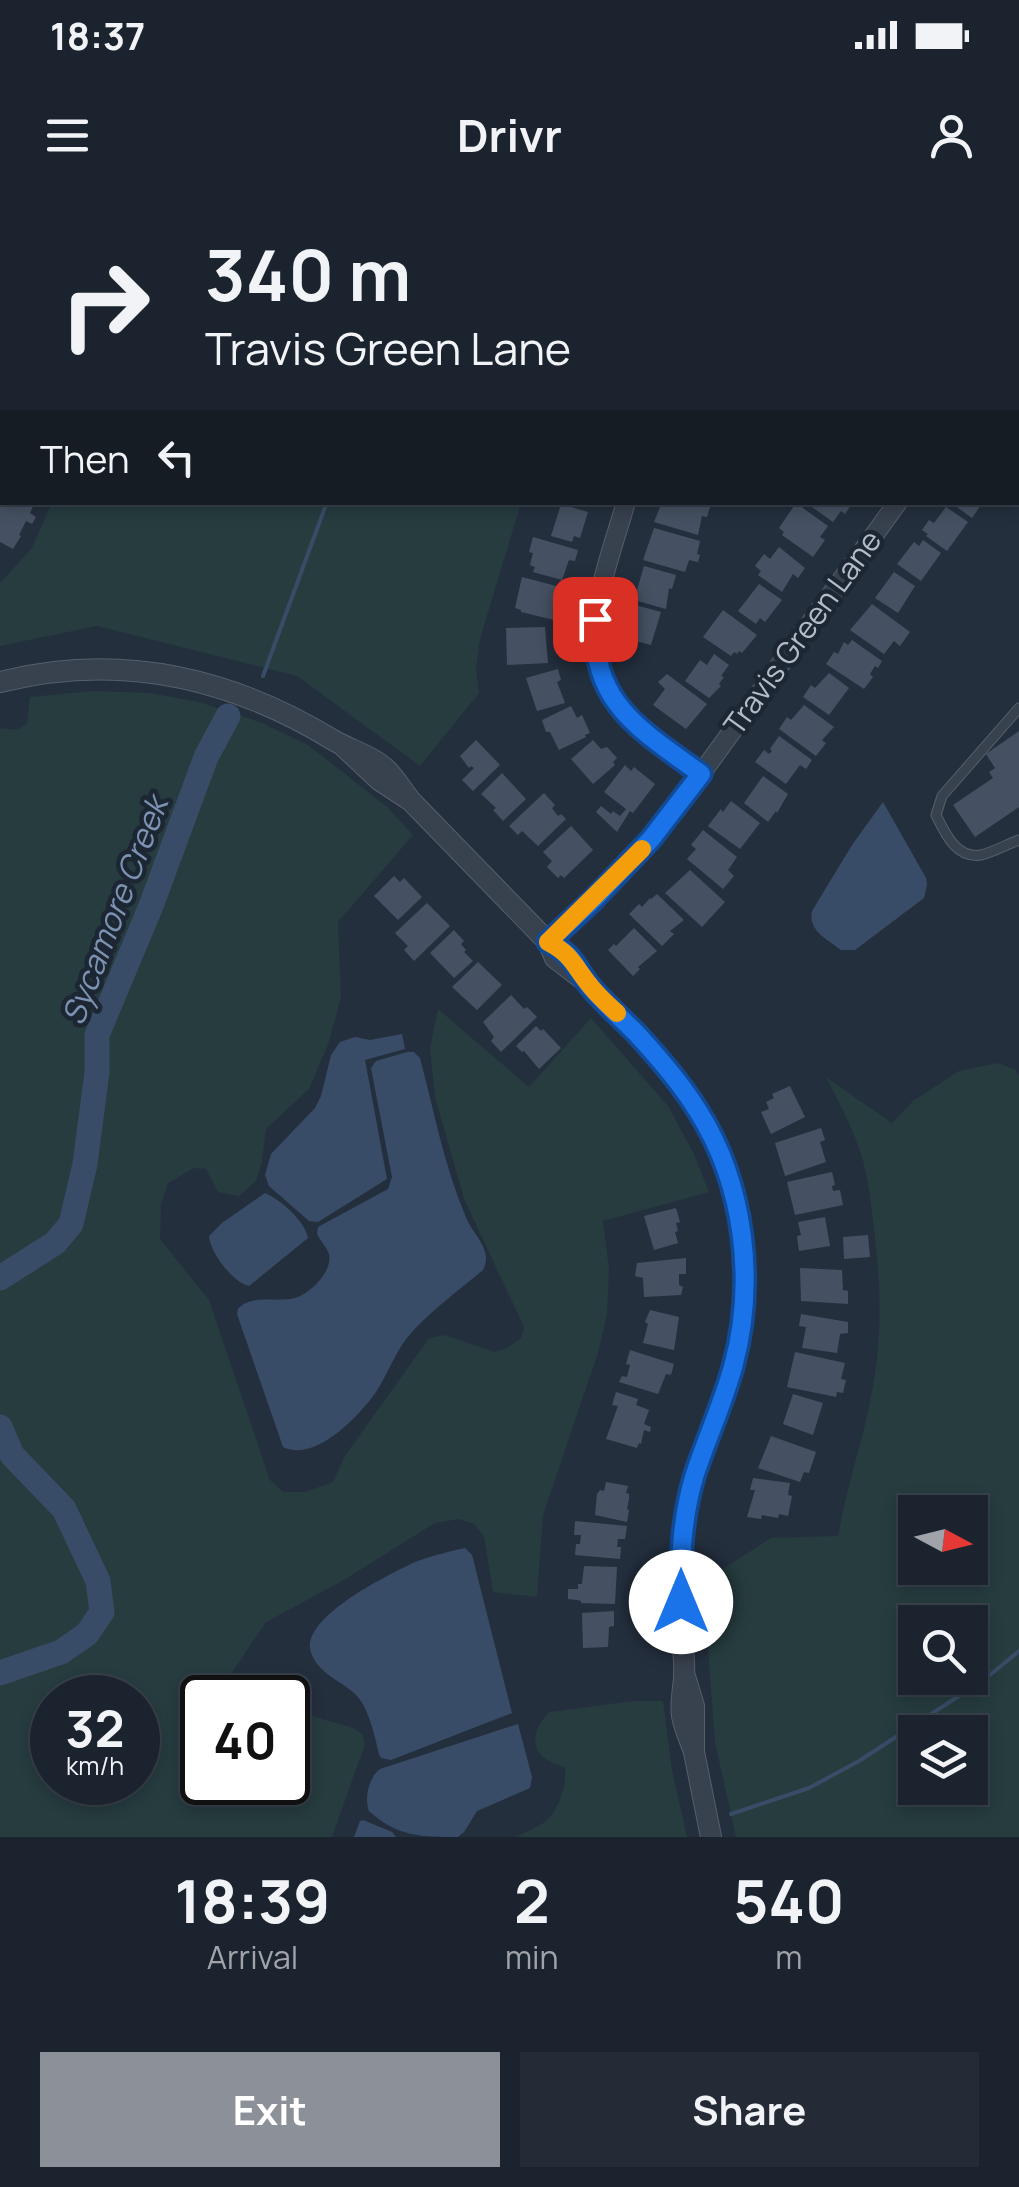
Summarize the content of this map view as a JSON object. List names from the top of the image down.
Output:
{
  "streets": {
    "street": ["Travis Green Lane"]
  },
  "water": ["Sycamore Creek"],
  "north": "right",
  "page": {
    "status": "18:37",
    "header": "Drivr",
    "turn": ["340 m", "Travis Green Lane"],
    "then": "Then",
    "speed": "32 km/h",
    "limit": "40",
    "eta": [
      "18:39",
      "Arrival",
      "2",
      "min",
      "540",
      "m"
    ],
    "buttons": ["Exit", "Share"]
  }
}
